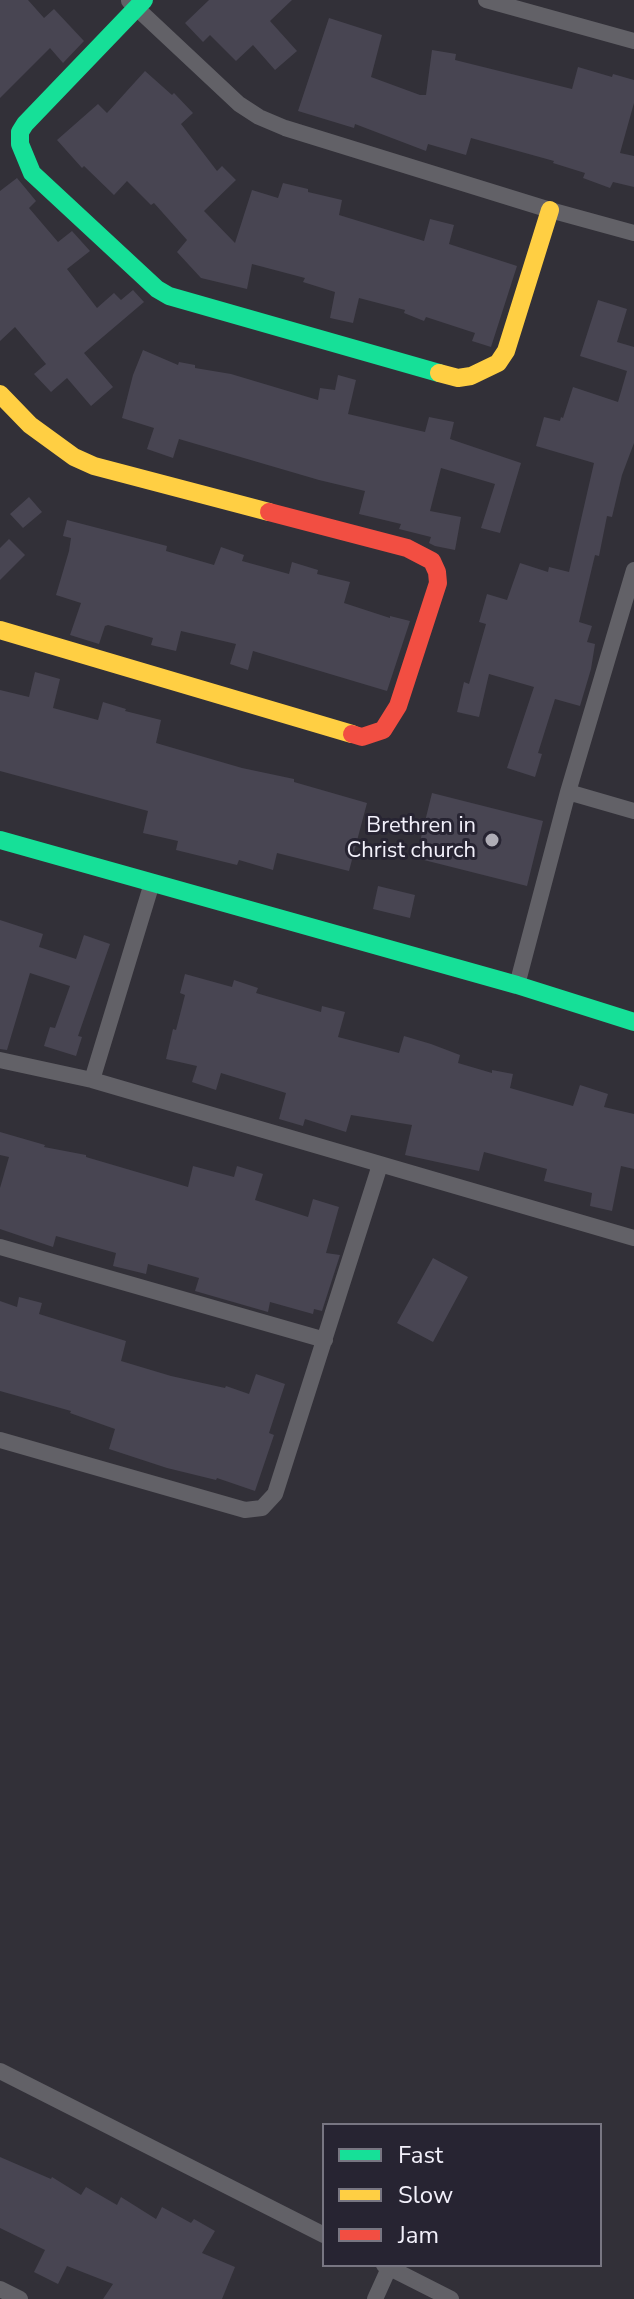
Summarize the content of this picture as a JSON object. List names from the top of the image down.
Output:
{
  "places": ["Brethren in Christ church"],
  "legend": ["Fast", "Slow", "Jam"]
}
